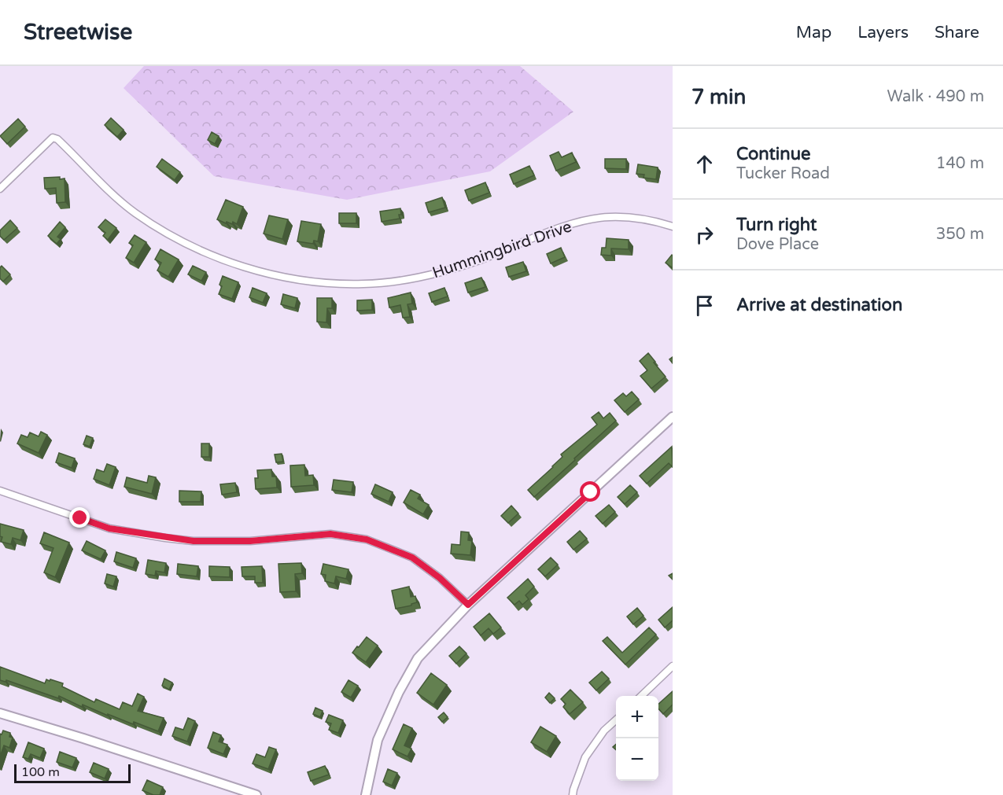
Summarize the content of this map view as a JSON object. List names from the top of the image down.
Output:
{
  "streets": {
    "street": ["Hummingbird Drive"]
  },
  "scale_bar": "100 m",
  "page": {
    "header": "Streetwise",
    "nav": ["Map", "Layers", "Share"],
    "heading": ["7 min", "Walk · 490 m"],
    "list": [
      ["Continue", "Tucker Road", "140 m"],
      ["Turn right", "Dove Place", "350 m"],
      "Arrive at destination"
    ],
    "map_buttons": ["+", "−"],
    "scale": "100 m"
  }
}
